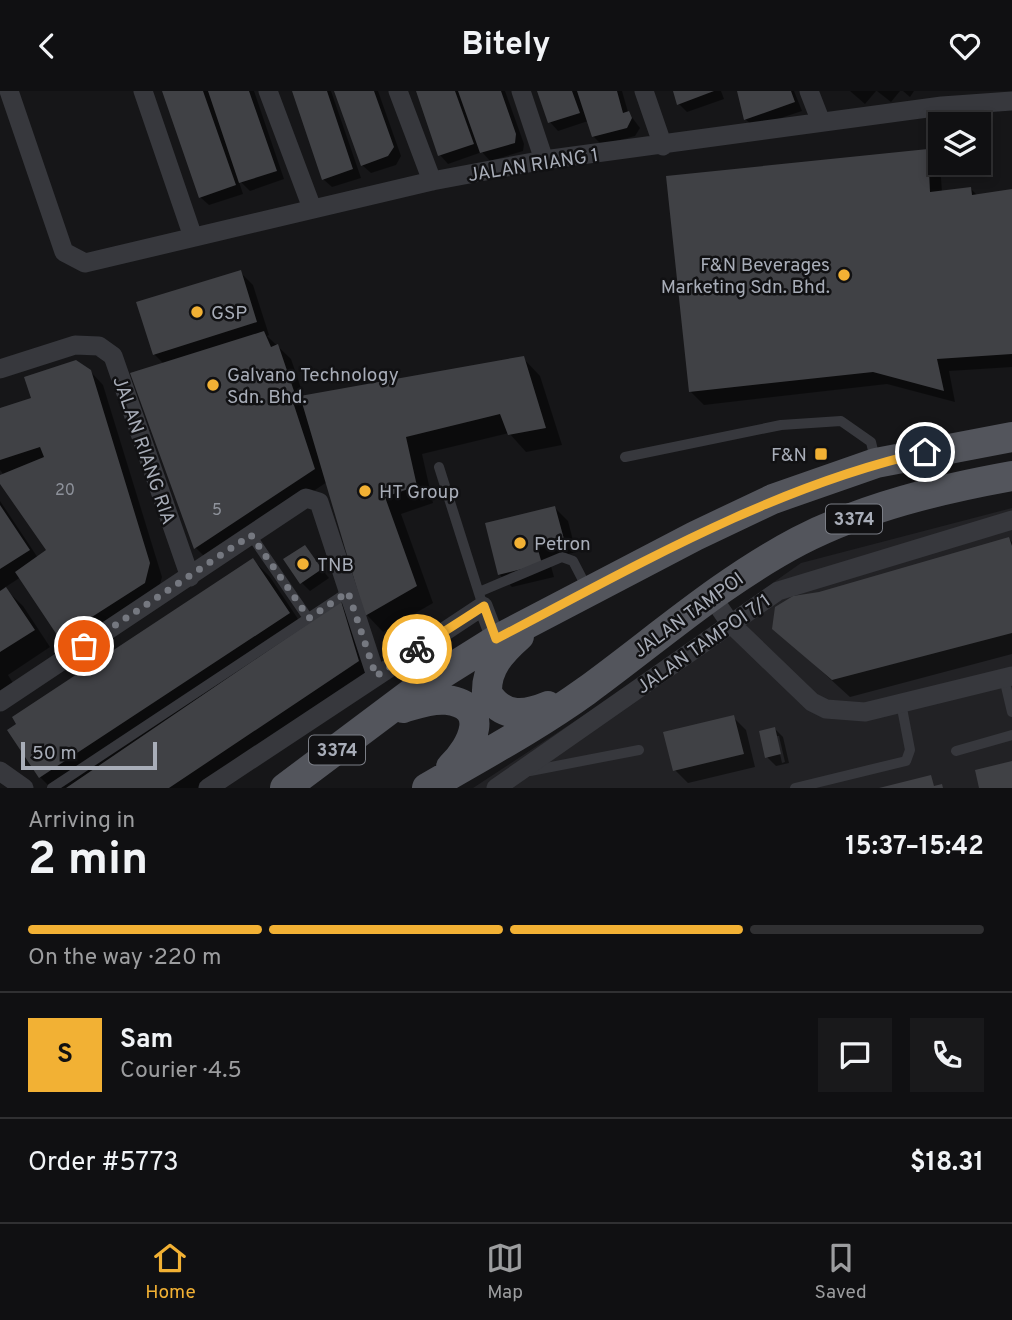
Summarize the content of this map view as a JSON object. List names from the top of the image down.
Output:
{
  "streets": {
    "main road": ["3374", "JALAN TAMPOI"],
    "street": ["JALAN RIANG 1", "JALAN RIANG RIA", "JALAN TAMPOI 7/1"]
  },
  "places": {
    "other": [
      "F&N Beverages Marketing Sdn. Bhd.",
      "GSP",
      "Galvano Technology Sdn. Bhd.",
      "HT Group",
      "Petron",
      "TNB"
    ],
    "transit": ["F&N"]
  },
  "house_numbers": ["20", "5"],
  "scale_bar": "50 m",
  "page": {
    "header": "Bitely",
    "scale": "50 m",
    "heading": ["2 min", "Arriving in", "15:37–15:42"],
    "panel": [
      "Sam",
      "Courier · 4.5",
      "Order #5773",
      "$18.31"
    ],
    "bar": "On the way · 220 m",
    "round": "S",
    "tabs": ["Home", "Map", "Saved"]
  }
}
